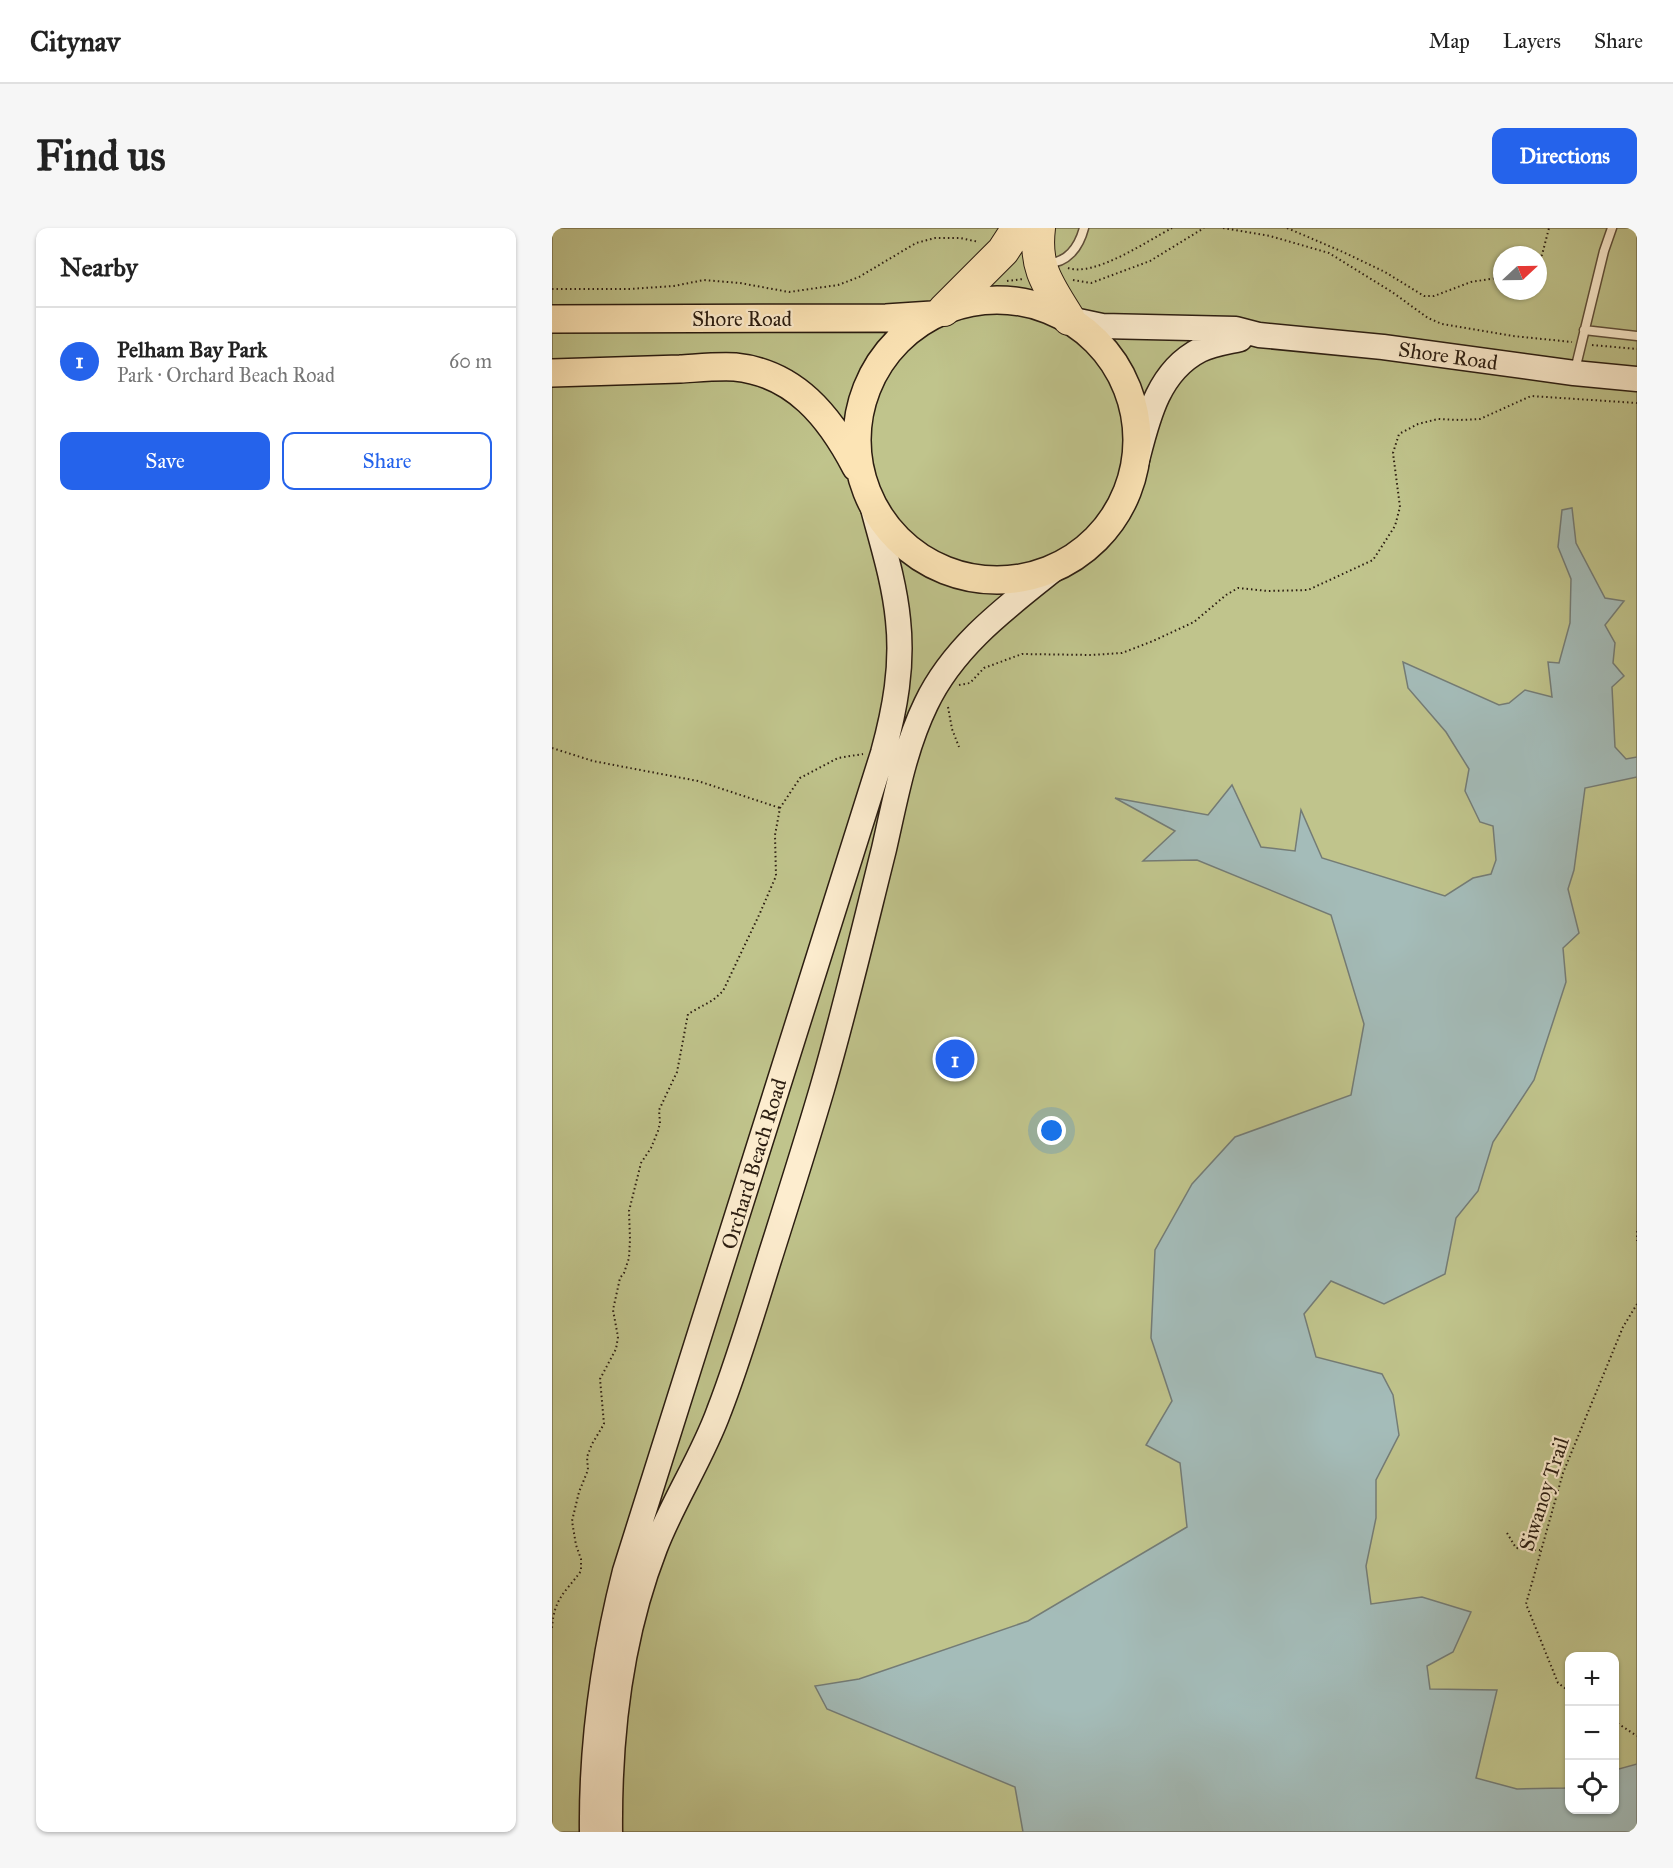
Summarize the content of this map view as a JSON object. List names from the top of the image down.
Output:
{
  "streets": {
    "main road": ["Shore Road"],
    "street": ["Orchard Beach Road"],
    "path": ["Siwanoy Trail"]
  },
  "north": "right",
  "page": {
    "header": "Citynav",
    "nav": ["Map", "Layers", "Share"],
    "buttons": [
      "Directions",
      ["Save", "Share"]
    ],
    "title": "Find us",
    "heading": "Nearby",
    "list": [
      {
        "mark": "1",
        "name": "Pelham Bay Park",
        "note": "Park · Orchard Beach Road",
        "value": "60 m"
      }
    ],
    "pins": "1",
    "map_buttons": ["+", "−"]
  }
}
